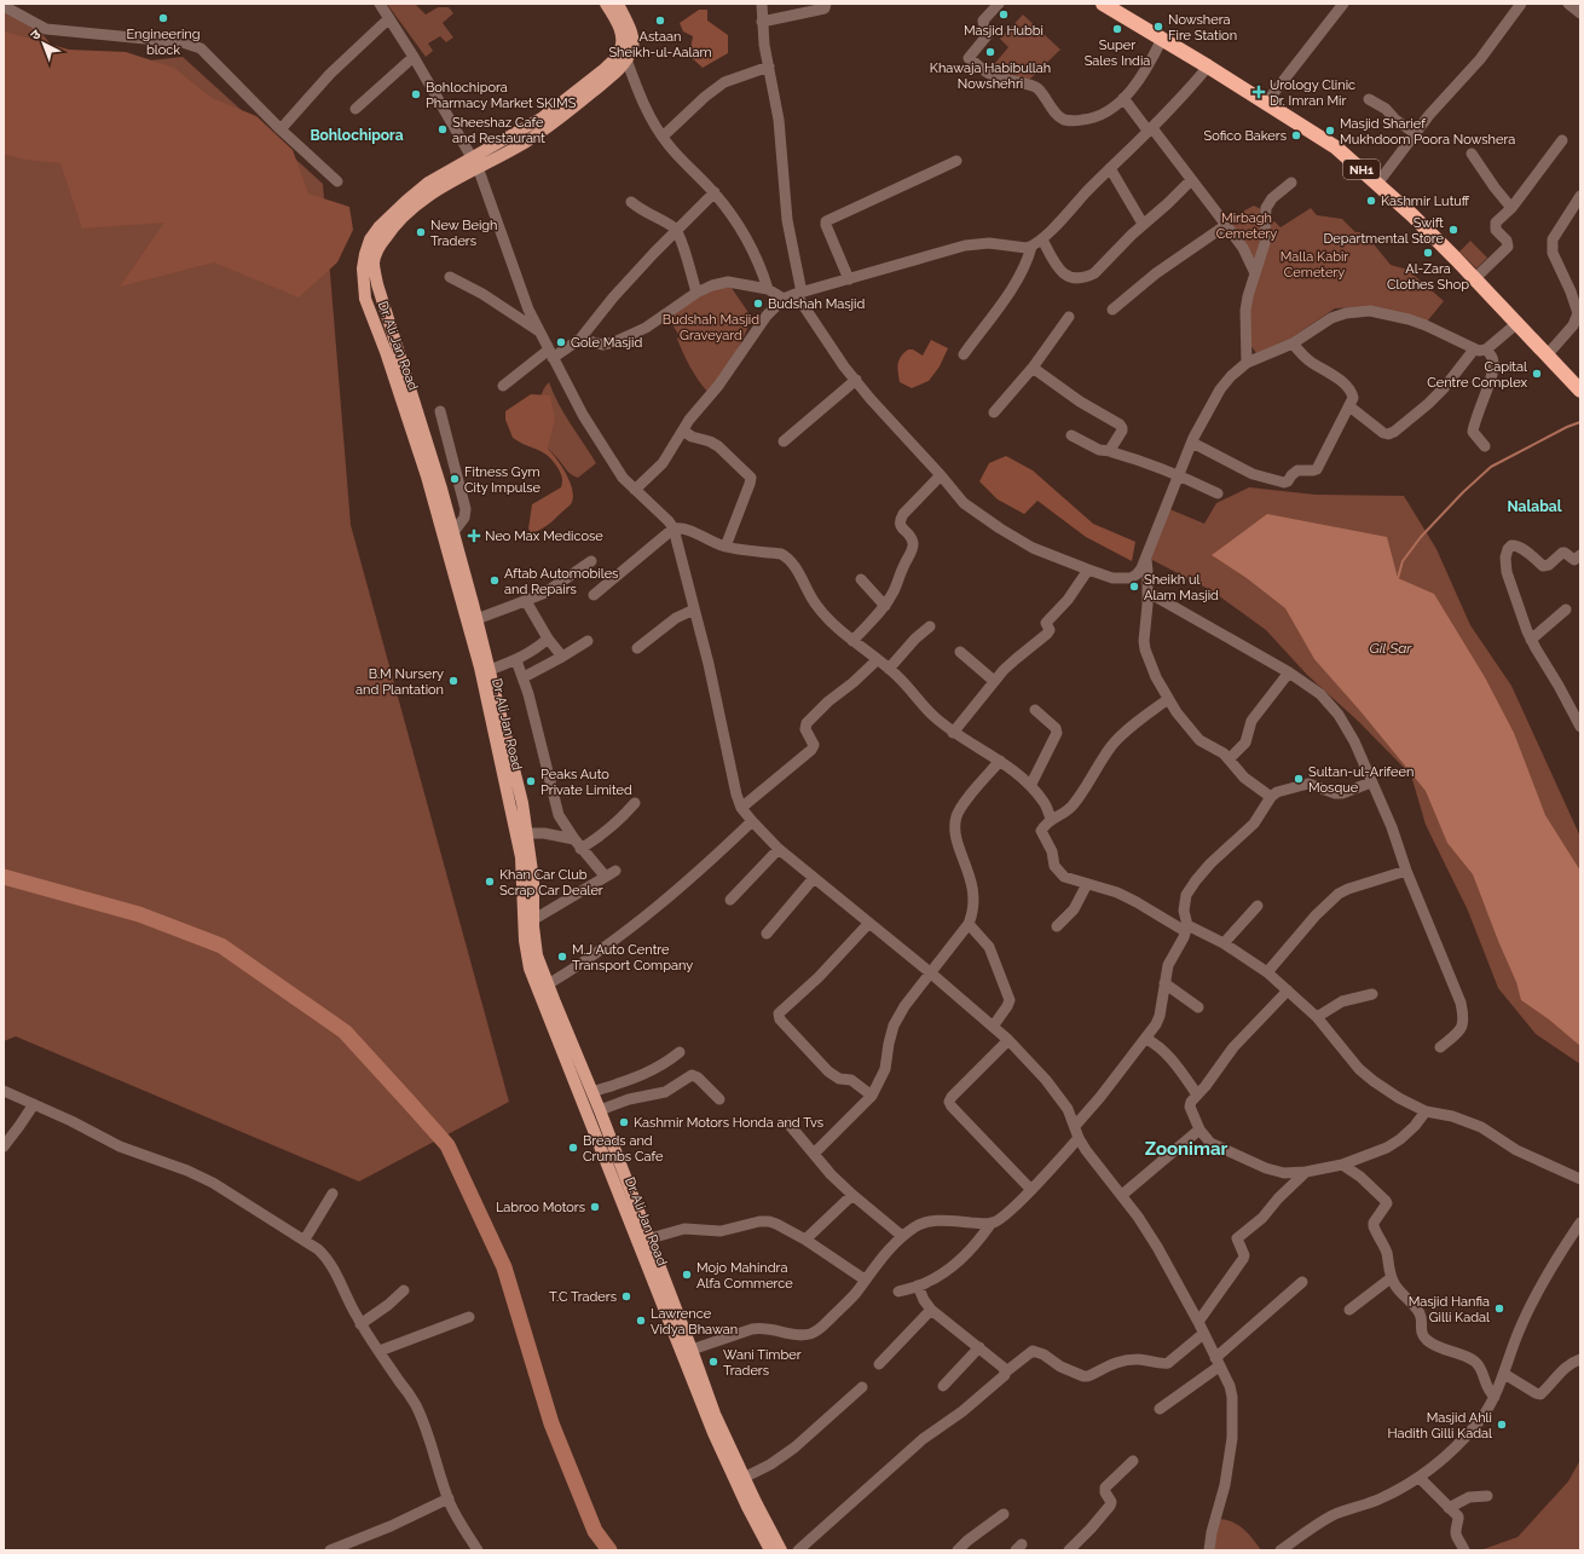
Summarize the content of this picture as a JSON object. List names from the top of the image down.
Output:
{
  "streets": {
    "highway": ["NH1"],
    "main road": ["Dr. Ali Jan Road"]
  },
  "districts": ["Bohlochipora", "Nalabal", "Zoonimar"],
  "water": ["Gil Sar"],
  "parks": ["Mirbagh Cemetery", "Malla Kabir Cemetery", "Budshah Masjid Graveyard"],
  "places": {
    "other": [
      "Masjid Hubbi",
      "Engineering block",
      "Astaan Sheikh-ul-Aalam",
      "Nowshera Fire Station",
      "Super Sales India",
      "Khawaja Habibullah Nowshehri",
      "Bohlochipora Pharmacy Market SKIMS",
      "Sheeshaz Cafe and Restaurant",
      "Masjid Sharief Mukhdoom Poora Nowshera",
      "Sofico Bakers",
      "Kashmir Lutuff",
      "Swift Departmental Store",
      "New Beigh Traders",
      "Al-Zara Clothes Shop",
      "Budshah Masjid",
      "Gole Masjid",
      "Capital Centre Complex",
      "Fitness Gym City Impulse",
      "Aftab Automobiles and Repairs",
      "Sheikh ul Alam Masjid",
      "B.M Nursery and Plantation",
      "Sultan-ul-Arifeen Mosque",
      "Peaks Auto Private Limited",
      "Khan Car Club Scrap Car Dealer",
      "M.J Auto Centre Transport Company",
      "Kashmir Motors Honda and Tvs",
      "Breads and Crumbs Cafe",
      "Labroo Motors",
      "Mojo Mahindra Alfa Commerce",
      "T.C Traders",
      "Masjid Hanfia Gilli Kadal",
      "Lawrence Vidya Bhawan",
      "Wani Timber Traders",
      "Masjid Ahli Hadith Gilli Kadal"
    ],
    "health": ["Urology Clinic Dr. Imran Mir", "Neo Max Medicose"]
  },
  "north": "top left"
}
